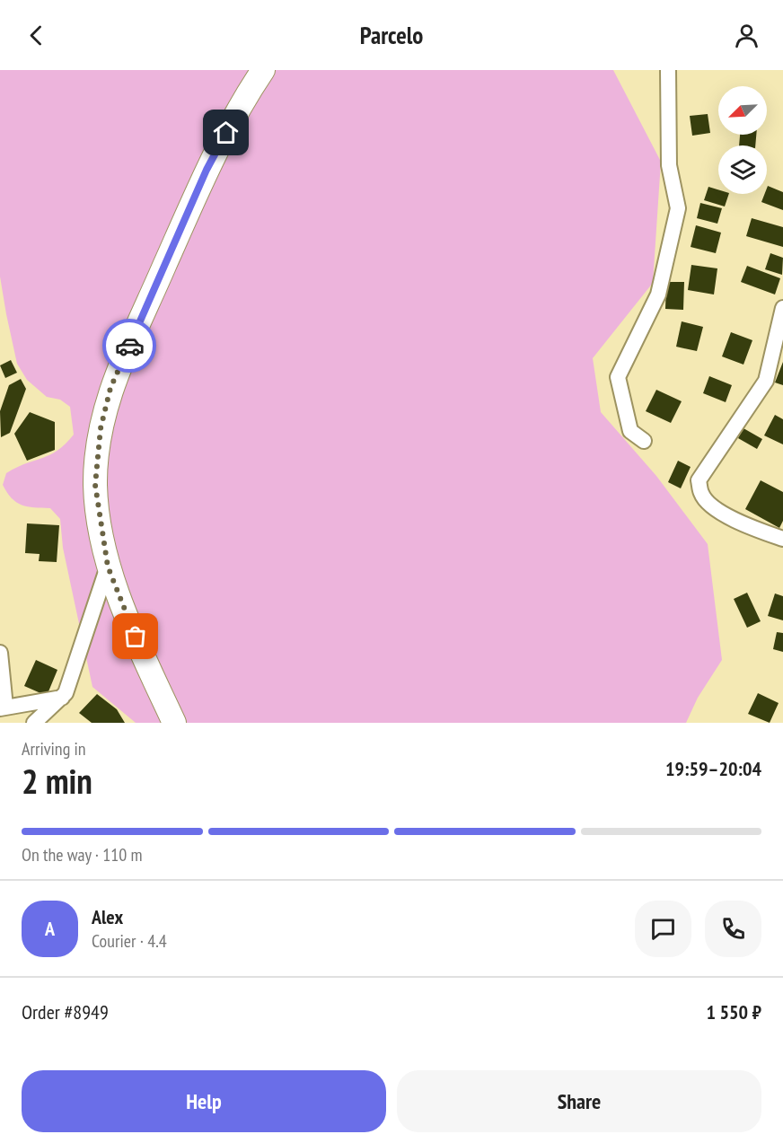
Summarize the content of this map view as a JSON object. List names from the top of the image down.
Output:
{
  "north": "bottom left",
  "page": {
    "header": "Parcelo",
    "heading": ["2 min", "Arriving in", "19:59–20:04"],
    "panel": [
      "Alex",
      "Courier · 4.4",
      "Order #8949",
      "1 550 ₽"
    ],
    "bar": "On the way · 110 m",
    "round": "A",
    "buttons": ["Help", "Share"]
  }
}
